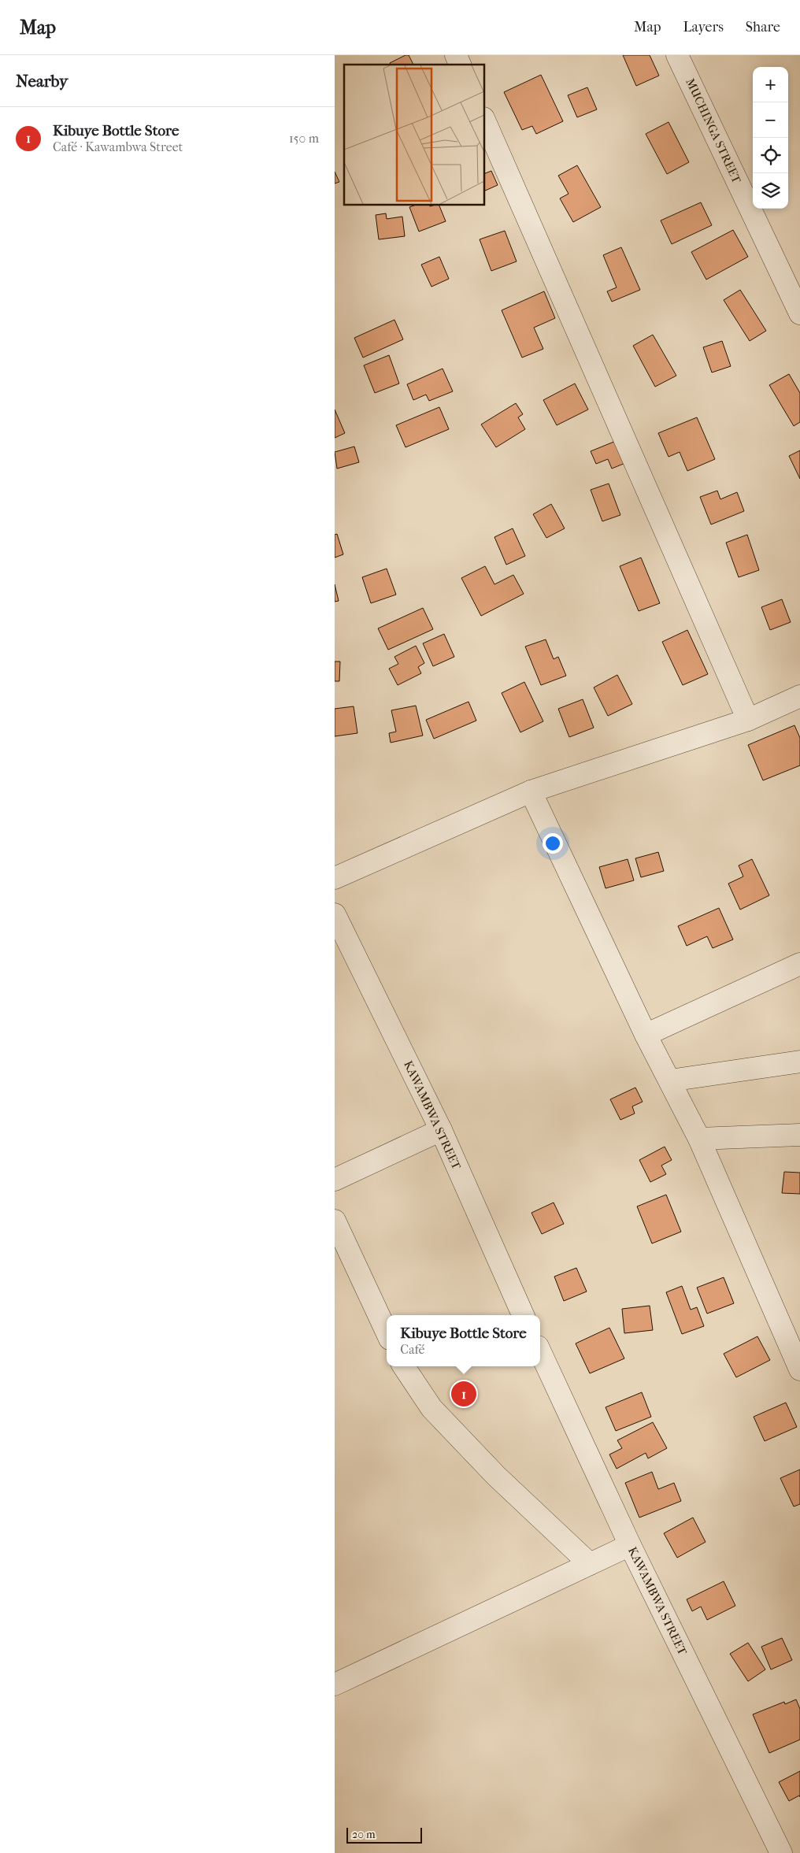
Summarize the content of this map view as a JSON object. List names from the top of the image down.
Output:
{
  "streets": {
    "street": ["MUCHINGA STREET", "KAWAMBWA STREET"]
  },
  "scale_bar": "20 m",
  "page": {
    "header": "Map",
    "nav": ["Map", "Layers", "Share"],
    "heading": "Nearby",
    "map_buttons": ["+", "−"],
    "list": [
      {
        "mark": "1",
        "name": "Kibuye Bottle Store",
        "note": "Café · Kawambwa Street",
        "value": "150 m"
      }
    ],
    "popup": ["Kibuye Bottle Store", "Café"],
    "pins": "1",
    "scale": "20 m"
  }
}
